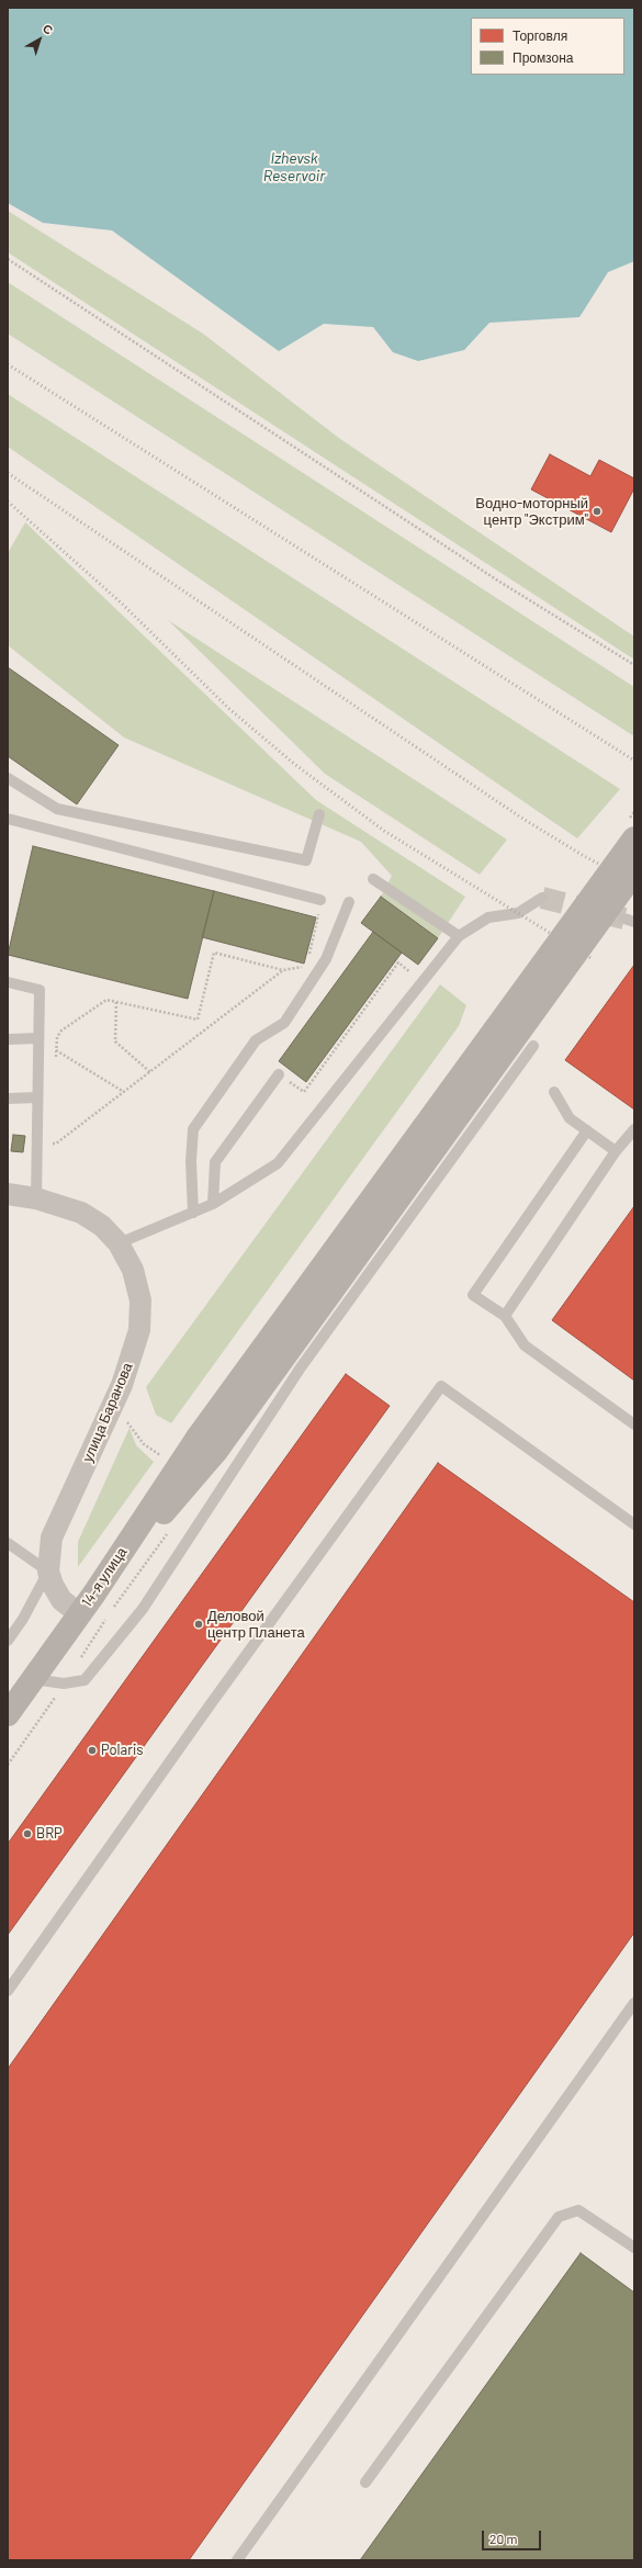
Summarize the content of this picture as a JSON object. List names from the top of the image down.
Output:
{
  "streets": {
    "main road": ["14-я улица"],
    "street": ["улица Баранова"]
  },
  "water": ["Izhevsk Reservoir"],
  "places": [
    "Водно-моторный центр \"Экстрим\"",
    "Деловой центр Планета",
    "Polaris",
    "BRP"
  ],
  "legend": ["Торговля", "Промзона"],
  "scale_bar": "20 m",
  "north": "top right"
}
